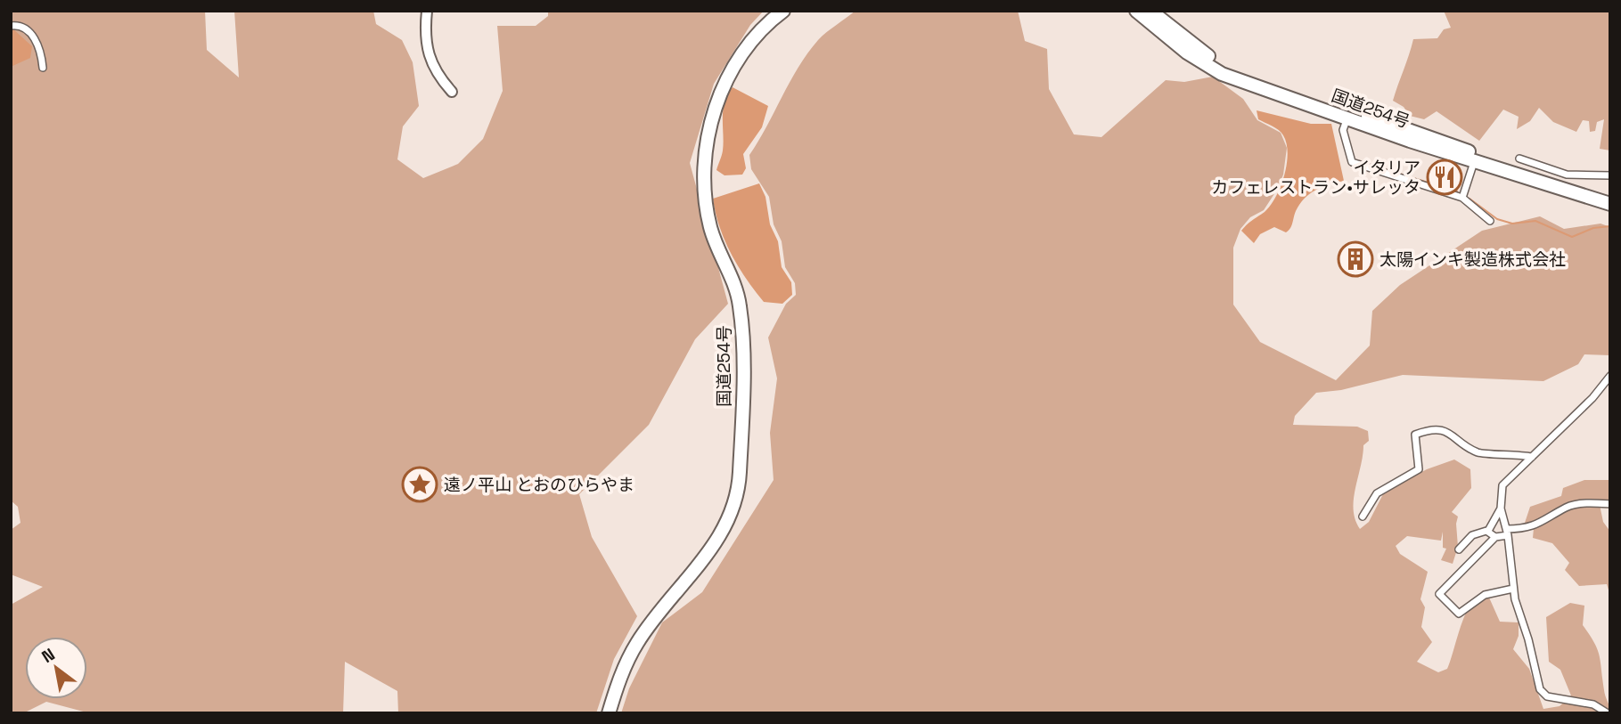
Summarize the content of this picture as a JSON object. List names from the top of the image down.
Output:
{
  "streets": {
    "highway": ["国道254号"]
  },
  "places": {
    "restaurant": ["イタリア カフェレストラン•サレッタ"],
    "building": ["太陽インキ製造株式会社"],
    "place": ["遠ノ平山 とおのひらやま"]
  },
  "north": "top left"
}
